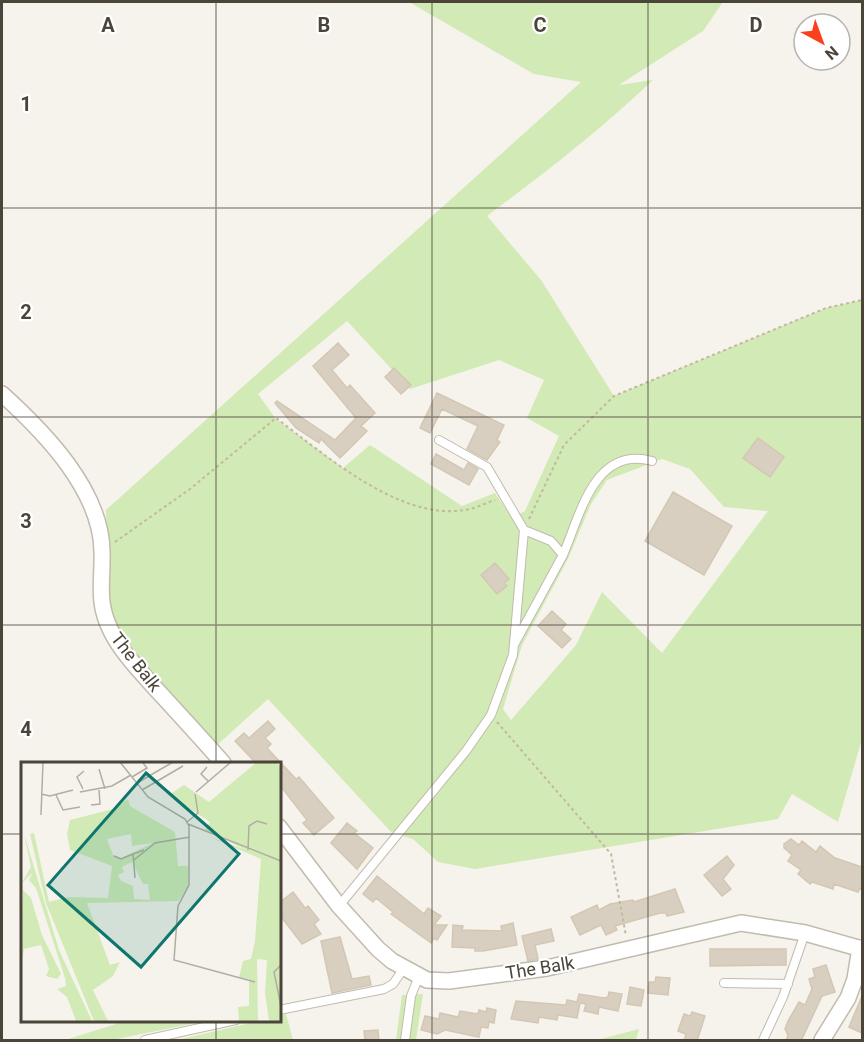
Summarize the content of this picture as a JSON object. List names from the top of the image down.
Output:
{
  "streets": {
    "street": ["The Balk"]
  },
  "north": "bottom right",
  "grid": {
    "columns": [
      "A",
      "B",
      "C",
      "D"
    ],
    "rows": [
      "1",
      "2",
      "3",
      "4"
    ]
  }
}
